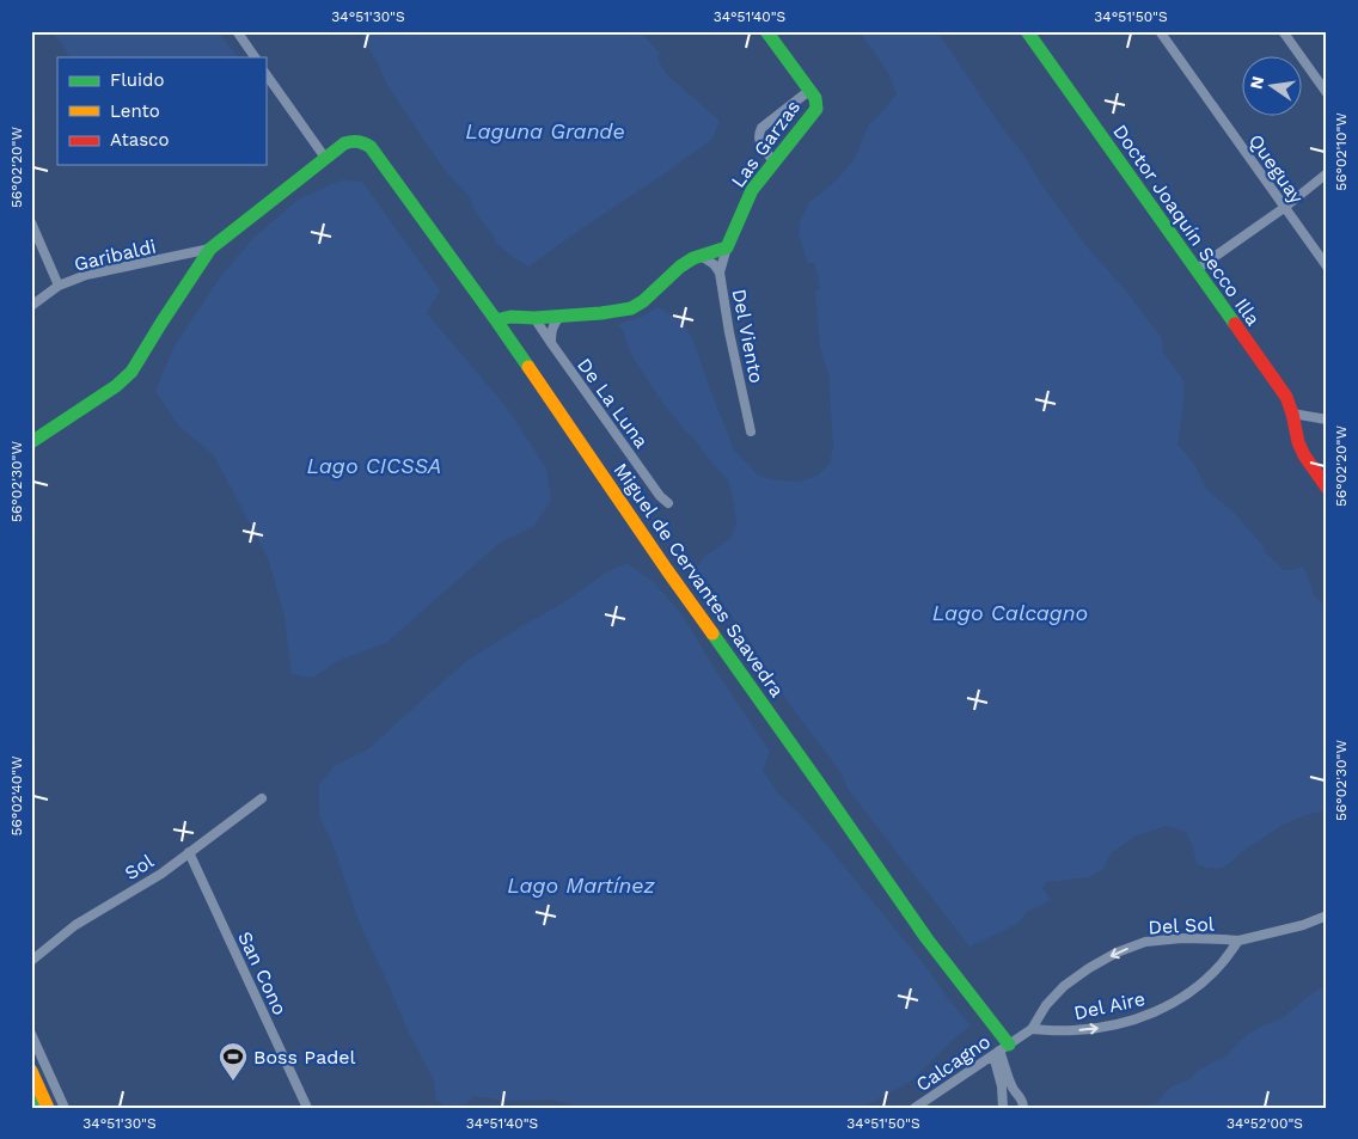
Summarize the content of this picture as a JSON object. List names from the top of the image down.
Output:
{
  "streets": {
    "street": [
      "Las Garzas",
      "Queguay",
      "Doctor Joaquín Secco Illa",
      "Garibaldi",
      "Del Viento",
      "De La Luna",
      "Miguel de Cervantes Saavedra",
      "Sol",
      "Del Sol",
      "San Cono",
      "Del Aire",
      "Calcagno"
    ]
  },
  "crossings": [
    ["Miguel de Cervantes Saavedra", "Calcagno"],
    ["Sol", "San Cono"],
    ["Del Sol", "Del Aire"],
    ["Del Sol", "Calcagno"],
    ["Del Aire", "Calcagno"]
  ],
  "one_way": ["Del Sol", "Del Aire"],
  "water": [
    "Laguna Grande",
    "Lago CICSSA",
    "Lago Calcagno",
    "Lago Martínez"
  ],
  "places": {
    "sports": ["Boss Padel"]
  },
  "legend": ["Fluido", "Lento", "Atasco"],
  "north": "left",
  "coordinates": [
    "34°51'30\"S",
    "34°51'40\"S",
    "34°51'50\"S",
    "56°02'10\"W",
    "56°02'20\"W",
    "56°02'30\"W",
    "56°02'40\"W",
    "34°52'00\"S"
  ]
}
